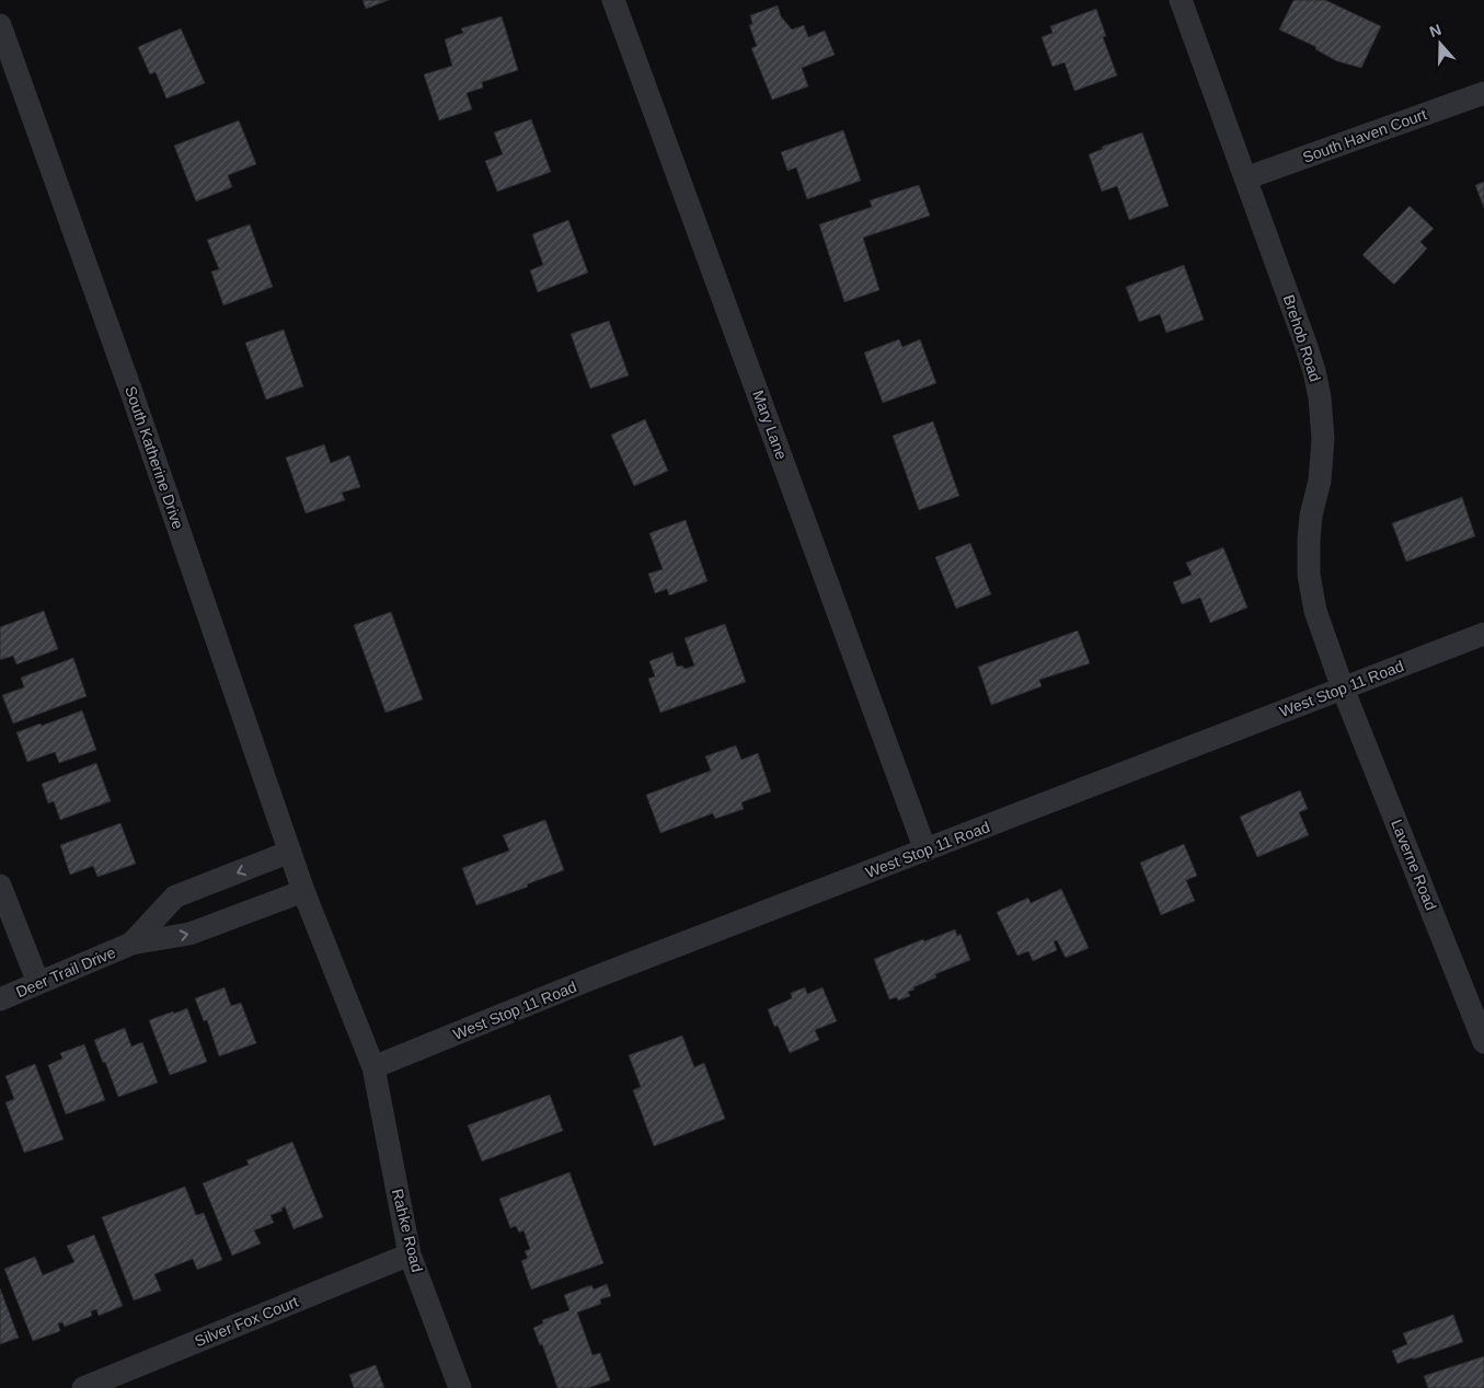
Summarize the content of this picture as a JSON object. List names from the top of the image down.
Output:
{
  "streets": {
    "street": [
      "South Haven Court",
      "Brehob Road",
      "Mary Lane",
      "South Katherine Drive",
      "West Stop 11 Road",
      "Laverne Road",
      "Deer Trail Drive",
      "Rahke Road",
      "Silver Fox Court"
    ]
  },
  "crossings": [
    ["South Haven Court", "Brehob Road"],
    ["Brehob Road", "West Stop 11 Road"],
    ["Brehob Road", "Laverne Road"],
    ["Mary Lane", "West Stop 11 Road"],
    ["South Katherine Drive", "Rahke Road"],
    ["West Stop 11 Road", "Laverne Road"],
    ["West Stop 11 Road", "Rahke Road"],
    ["Rahke Road", "Silver Fox Court"]
  ],
  "north": "top"
}
